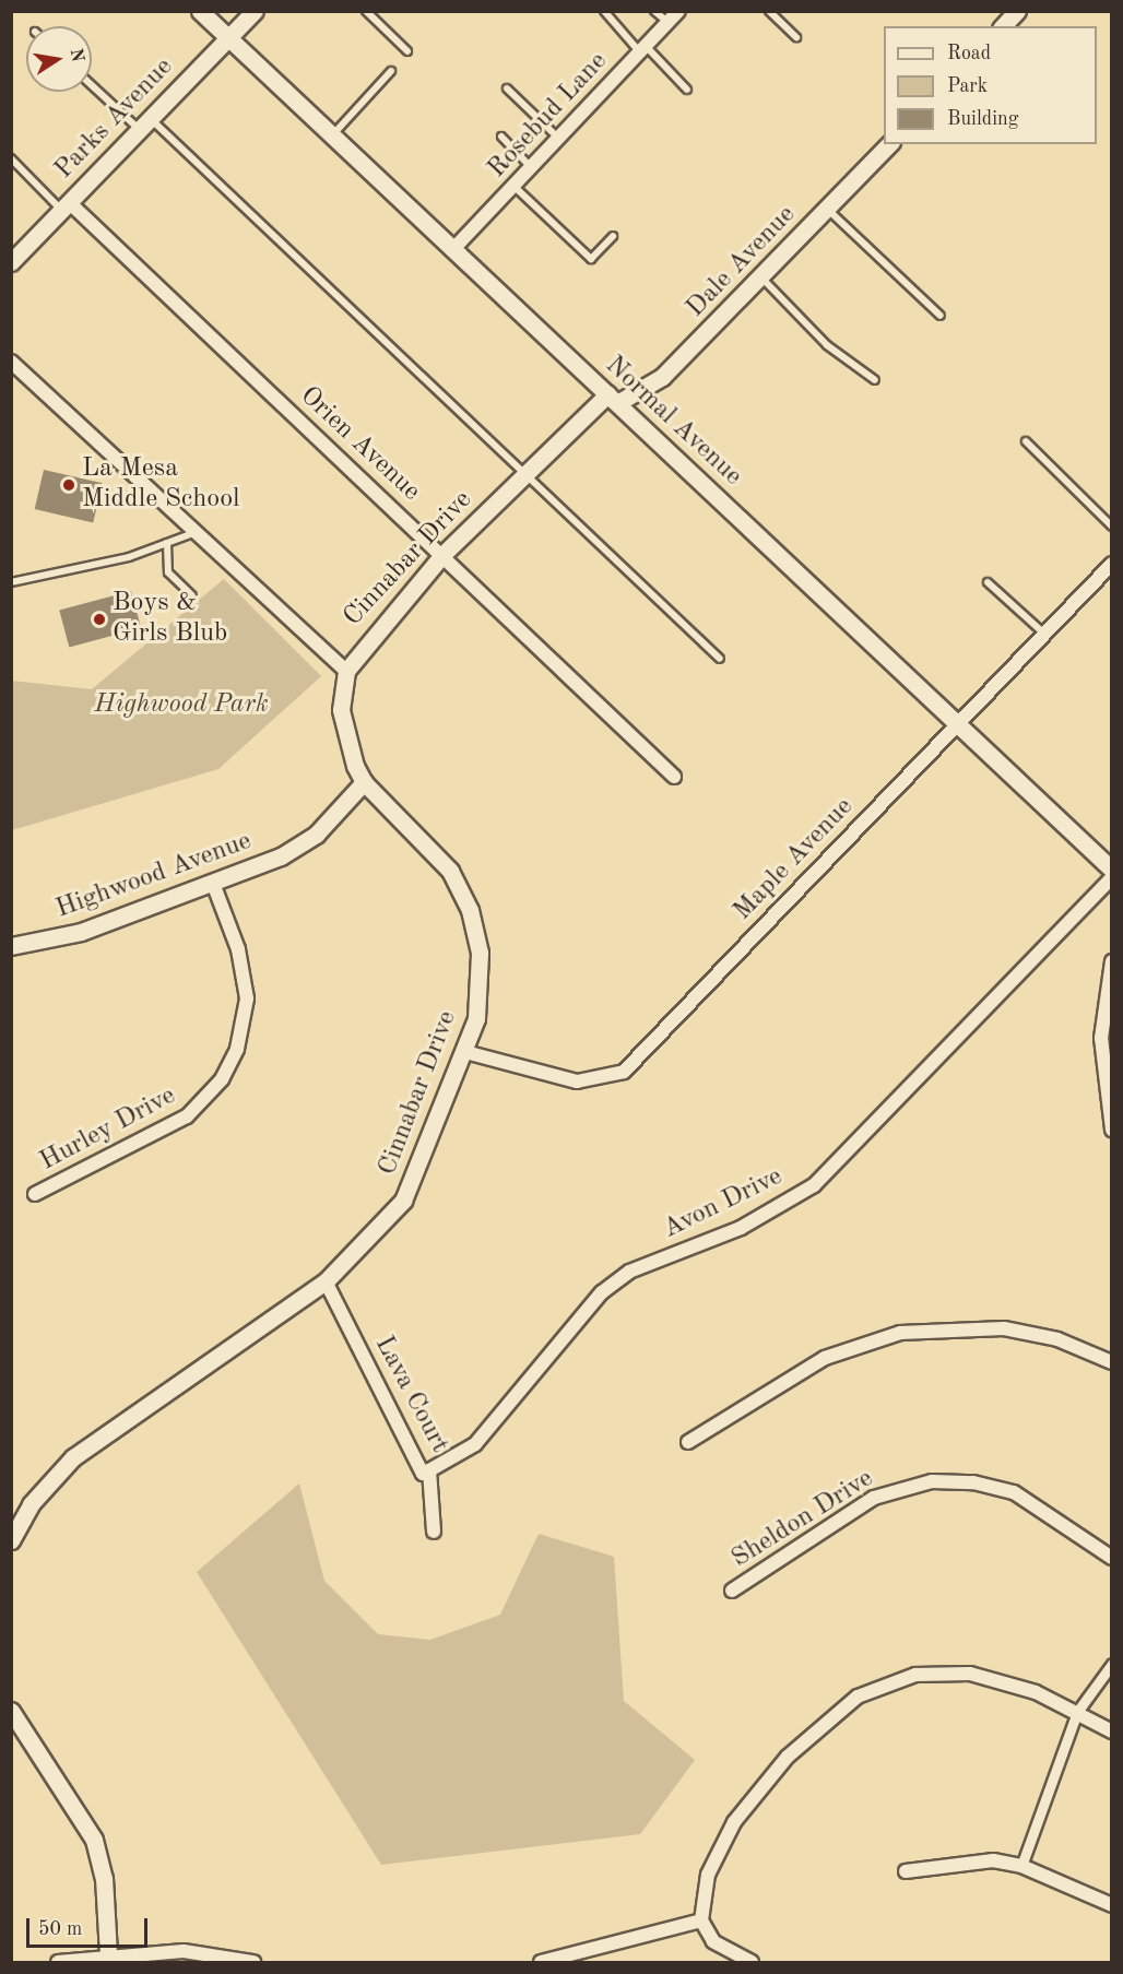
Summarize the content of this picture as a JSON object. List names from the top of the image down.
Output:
{
  "streets": {
    "street": [
      "Rosebud Lane",
      "Parks Avenue",
      "Dale Avenue",
      "Normal Avenue",
      "Orien Avenue",
      "Cinnabar Drive",
      "Maple Avenue",
      "Highwood Avenue",
      "Hurley Drive",
      "Avon Drive",
      "Lava Court",
      "Sheldon Drive"
    ]
  },
  "crossings": [
    ["Rosebud Lane", "Normal Avenue"],
    ["Parks Avenue", "Normal Avenue"],
    ["Parks Avenue", "Orien Avenue"],
    ["Dale Avenue", "Normal Avenue"],
    ["Dale Avenue", "Cinnabar Drive"],
    ["Normal Avenue", "Cinnabar Drive"],
    ["Normal Avenue", "Maple Avenue"],
    ["Orien Avenue", "Cinnabar Drive"],
    ["Cinnabar Drive", "Maple Avenue"],
    ["Cinnabar Drive", "Highwood Avenue"],
    ["Cinnabar Drive", "Lava Court"],
    ["Highwood Avenue", "Hurley Drive"],
    ["Avon Drive", "Lava Court"]
  ],
  "parks": ["Highwood Park"],
  "places": ["La Mesa Middle School", "Boys & Girls Blub"],
  "legend": ["Road", "Park", "Building"],
  "scale_bar": "50 m",
  "north": "right"
}
